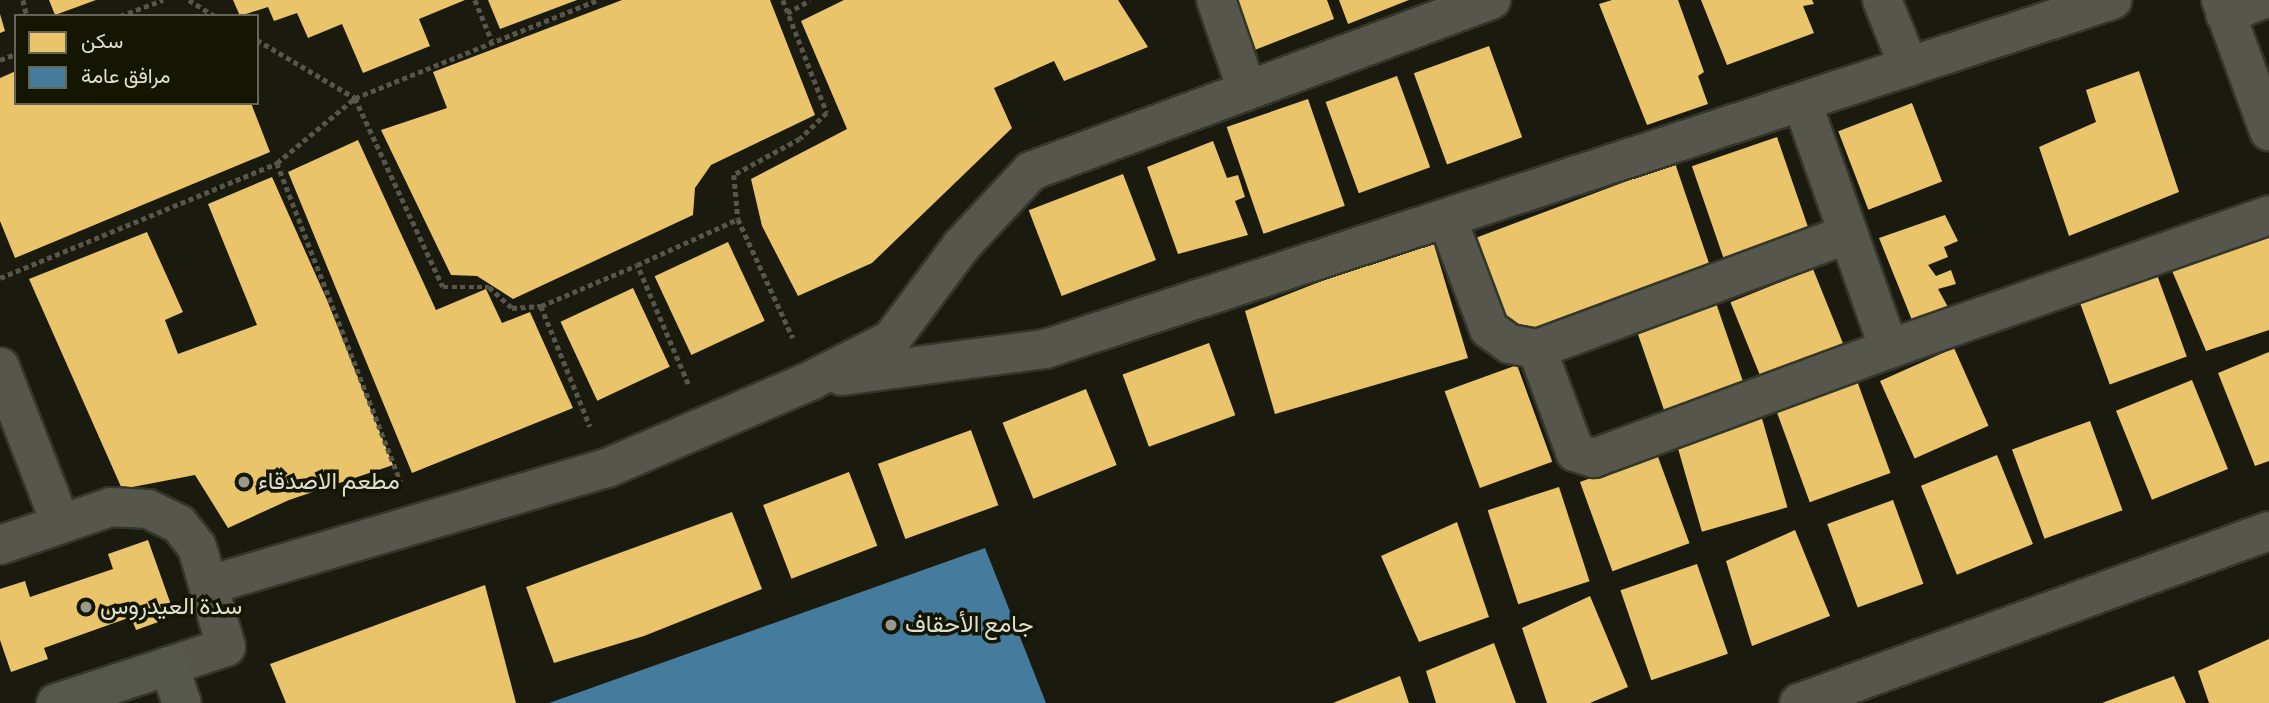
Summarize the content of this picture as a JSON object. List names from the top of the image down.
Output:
{
  "places": ["مطعم الاصدقاء", "سدة العيدروس", "جامع الأحقاف"],
  "legend": ["سكن", "مرافق عامة"]
}
